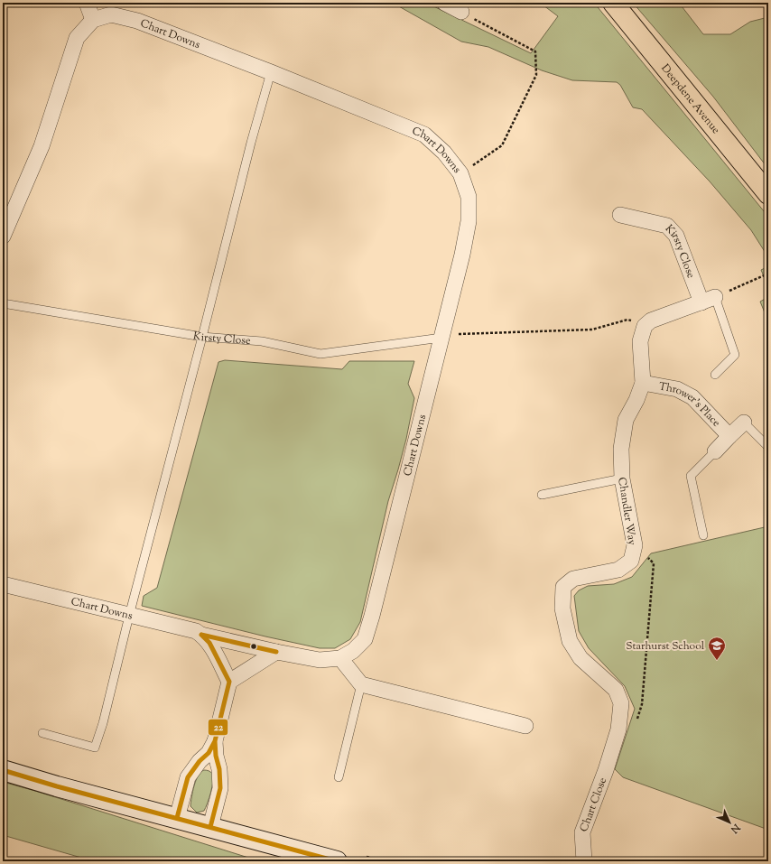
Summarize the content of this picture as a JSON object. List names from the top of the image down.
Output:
{
  "streets": {
    "highway": ["Deepdene Avenue"],
    "street": [
      "Chart Downs",
      "Kirsty Close",
      "Thrower's Place",
      "Chandler Way",
      "Chart Close"
    ]
  },
  "crossings": [
    ["Chart Downs", "Kirsty Close"],
    ["Thrower's Place", "Chandler Way"],
    ["Chandler Way", "Chart Close"]
  ],
  "places": {
    "school or university": ["Starhurst School"]
  },
  "lines": ["transit line 22"],
  "north": "bottom right"
}
